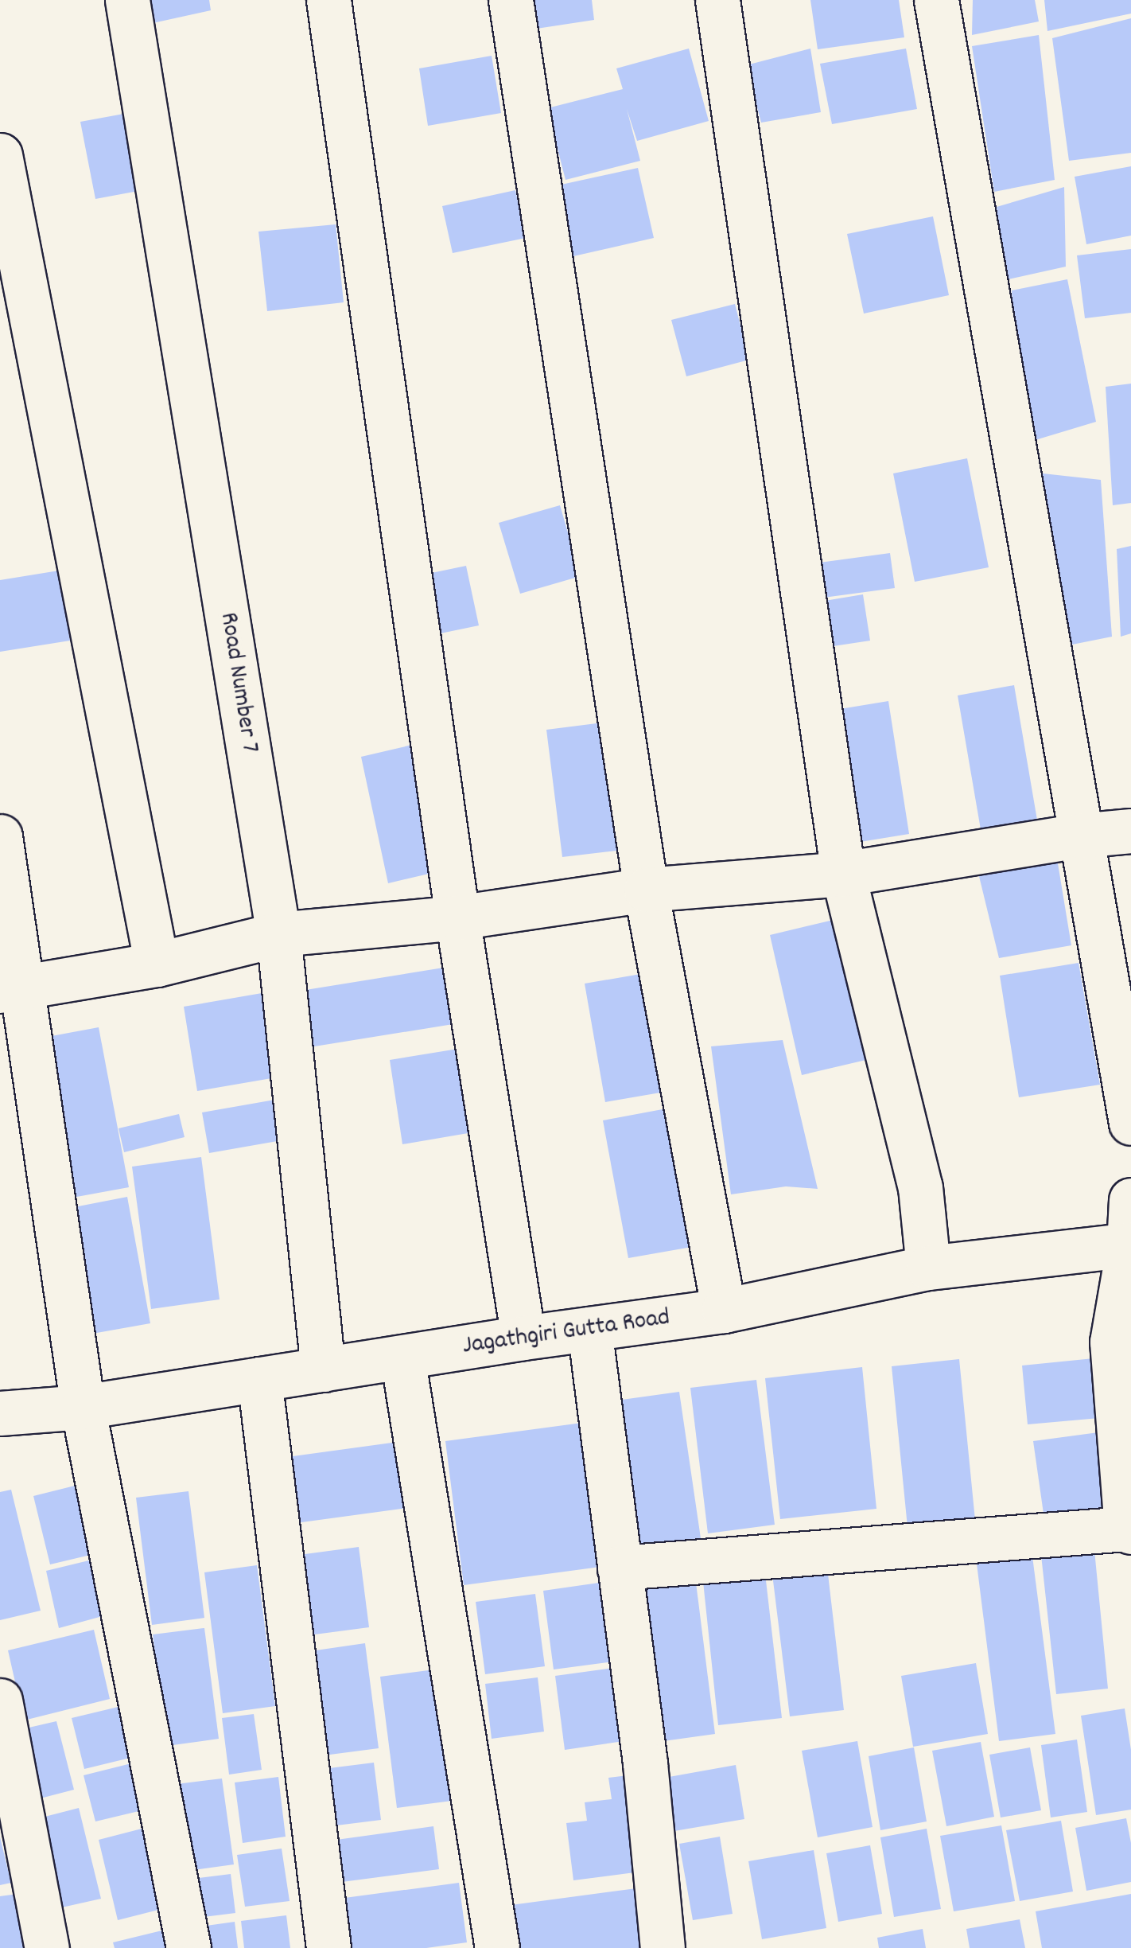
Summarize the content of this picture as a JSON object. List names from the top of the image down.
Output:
{
  "streets": {
    "street": ["Road Number 7", "Jagathgiri Gutta Road"]
  },
  "crossings": [
    ["Road Number 7", "Jagathgiri Gutta Road"]
  ]
}
